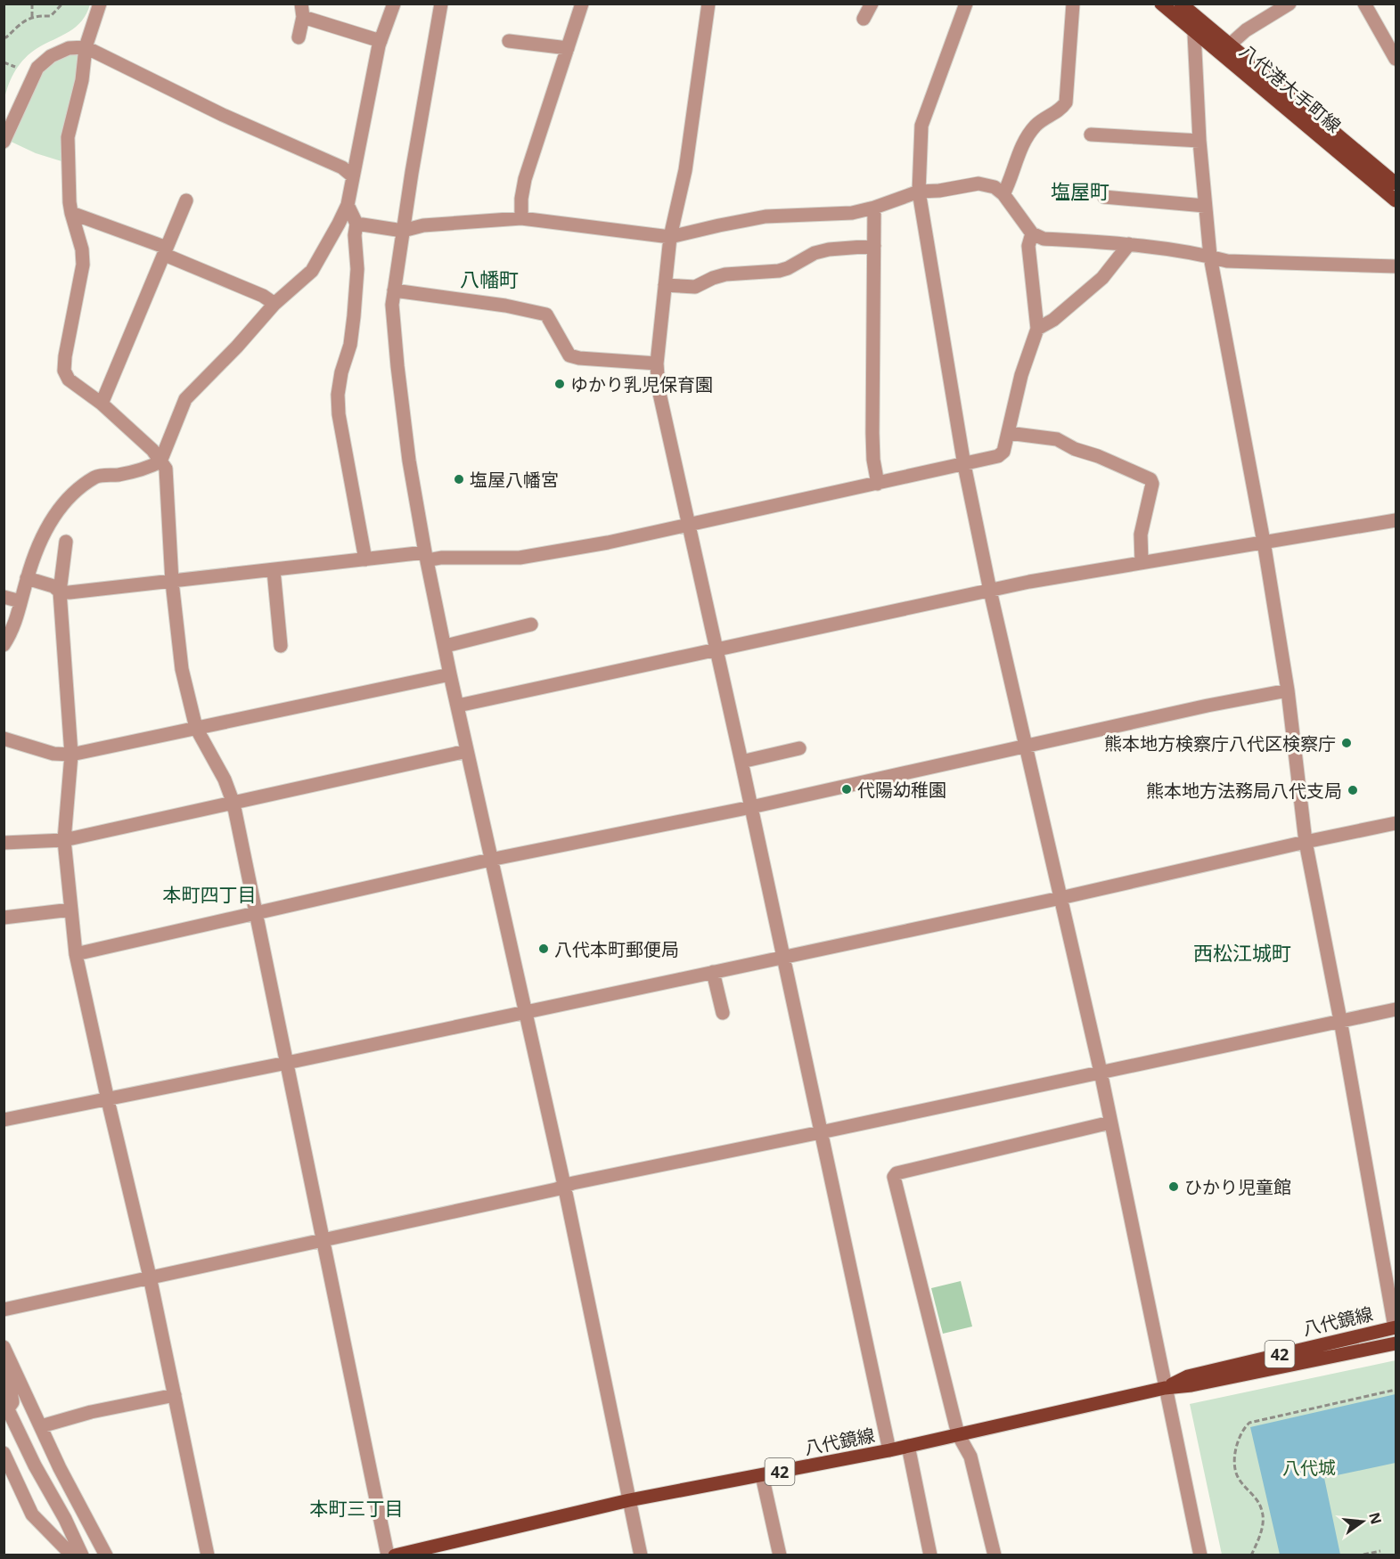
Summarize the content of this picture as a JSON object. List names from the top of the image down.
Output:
{
  "streets": {
    "main road": ["八代港大手町線", "八代鏡線", "42"]
  },
  "districts": [
    "塩屋町",
    "八幡町",
    "本町四丁目",
    "西松江城町",
    "本町三丁目"
  ],
  "parks": ["八代城"],
  "places": [
    "ゆかり乳児保育園",
    "塩屋八幡宮",
    "熊本地方検察庁八代区検察庁",
    "代陽幼稚園",
    "熊本地方法務局八代支局",
    "八代本町郵便局",
    "ひかり児童館"
  ],
  "north": "right"
}
